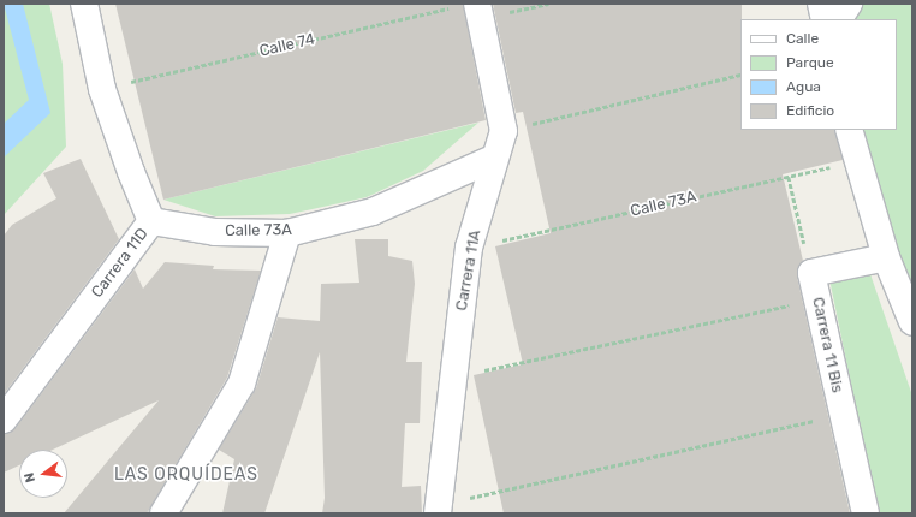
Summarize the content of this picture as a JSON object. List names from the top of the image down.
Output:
{
  "streets": {
    "street": [
      "Calle 73A",
      "Carrera 11D",
      "Carrera 11A",
      "Carrera 11 Bis"
    ],
    "path": ["Calle 74"]
  },
  "crossings": [
    ["Calle 74", "Carrera 11D"],
    ["Calle 74", "Carrera 11A"],
    ["Calle 73A", "Carrera 11D"],
    ["Calle 73A", "Carrera 11A"]
  ],
  "districts": ["LAS ORQUÍDEAS"],
  "legend": [
    "Calle",
    "Parque",
    "Agua",
    "Edificio"
  ],
  "north": "left"
}
